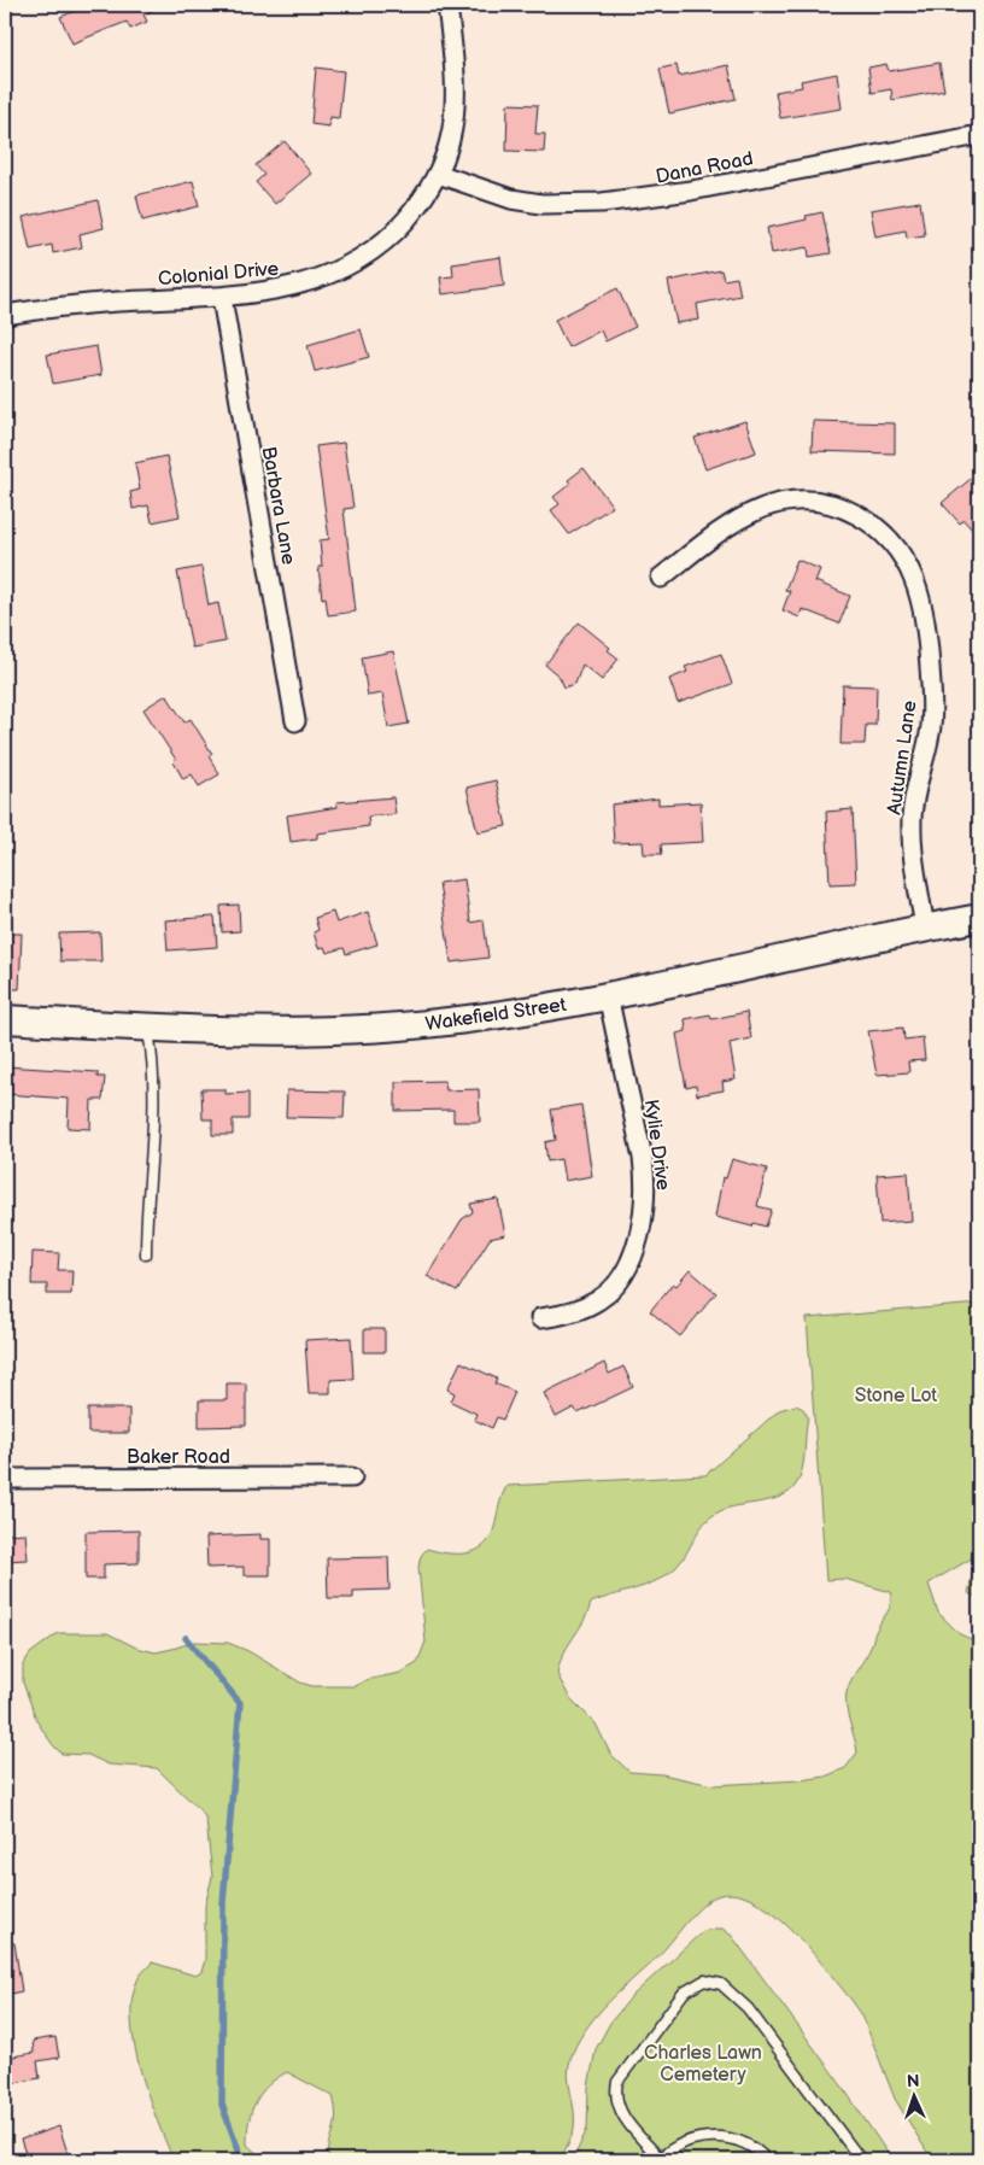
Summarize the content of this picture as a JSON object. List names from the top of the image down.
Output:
{
  "streets": {
    "street": [
      "Dana Road",
      "Colonial Drive",
      "Barbara Lane",
      "Autumn Lane",
      "Wakefield Street",
      "Kylie Drive",
      "Baker Road"
    ]
  },
  "crossings": [
    ["Dana Road", "Colonial Drive"],
    ["Colonial Drive", "Barbara Lane"],
    ["Autumn Lane", "Wakefield Street"],
    ["Wakefield Street", "Kylie Drive"]
  ],
  "parks": ["Stone Lot", "Charles Lawn Cemetery"],
  "north": "top"
}
